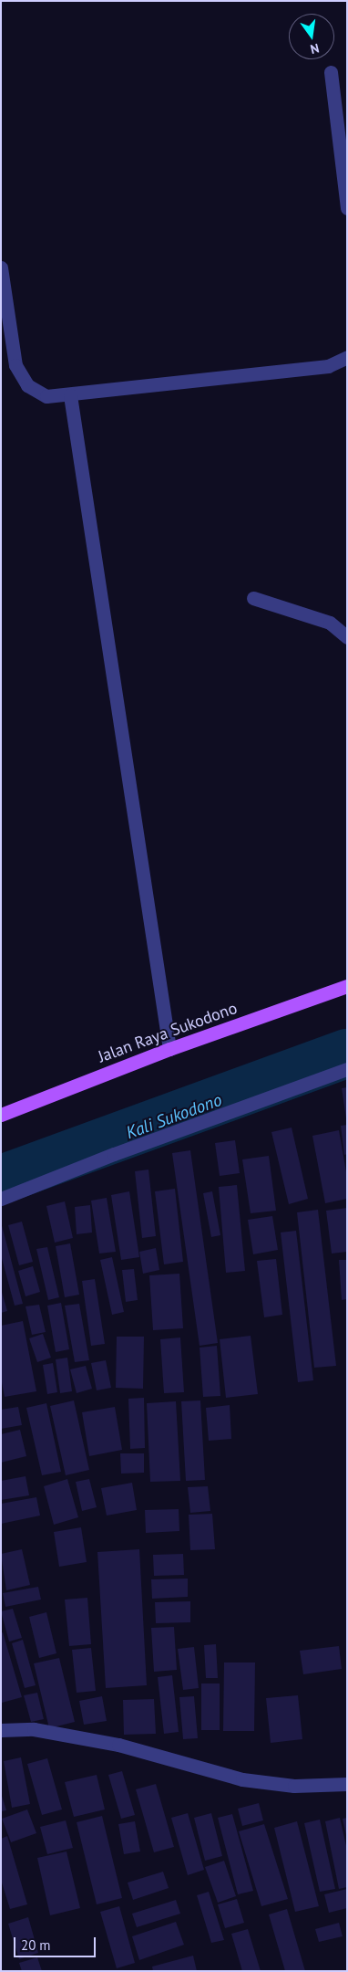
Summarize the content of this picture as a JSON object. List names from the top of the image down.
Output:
{
  "streets": {
    "main road": ["Jalan Raya Sukodono"]
  },
  "water": ["Kali Sukodono"],
  "scale_bar": "20 m",
  "north": "bottom"
}
